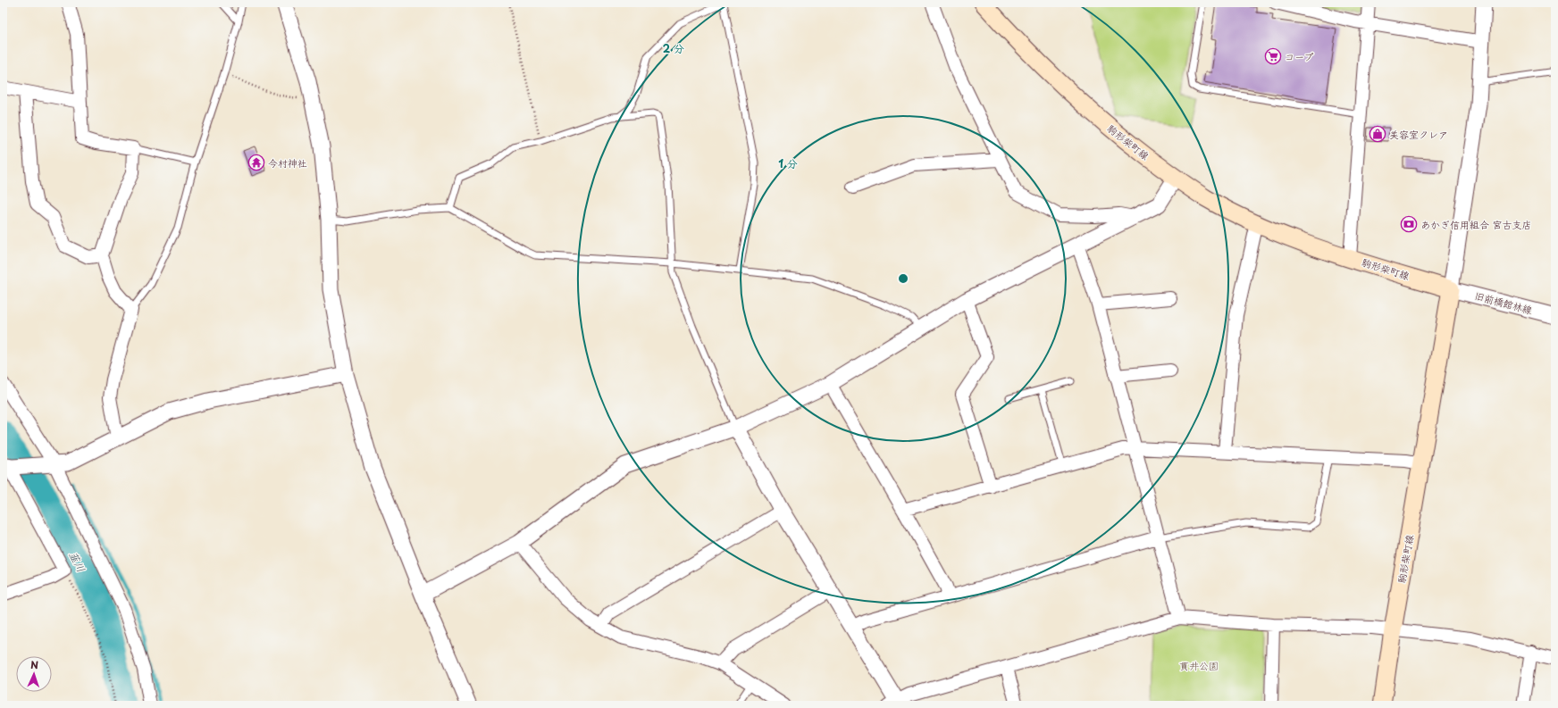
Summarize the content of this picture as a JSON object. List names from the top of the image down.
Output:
{
  "streets": {
    "main road": ["駒形柴町線"],
    "street": ["旧前橋館林線"]
  },
  "crossings": [
    ["駒形柴町線", "旧前橋館林線"]
  ],
  "water": ["韮川"],
  "parks": ["貫井公園"],
  "places": {
    "supermarket": ["コープ"],
    "shop": ["美容室クレア"],
    "temple": ["今村神社"],
    "bank": ["あかぎ信用組合 宮古支店"]
  },
  "north": "top",
  "rings": ["2 分", "1 分"]
}
